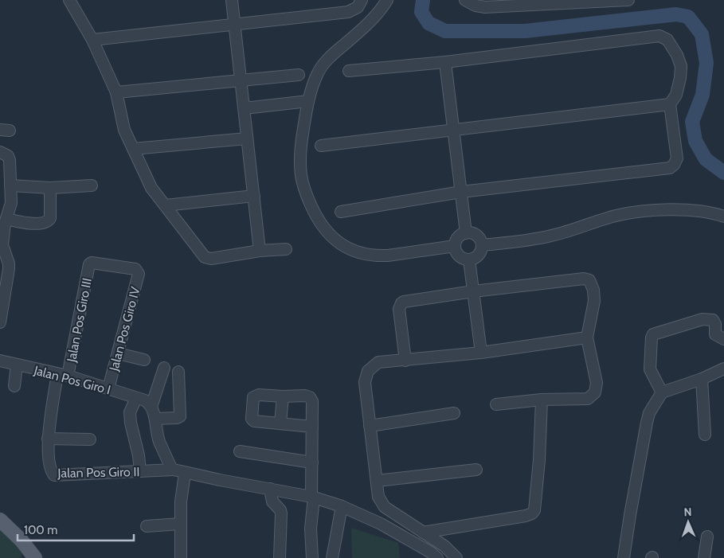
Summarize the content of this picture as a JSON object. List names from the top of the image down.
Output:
{
  "streets": {
    "street": [
      "Jalan Pos Giro III",
      "Jalan Pos Giro IV",
      "Jalan Pos Giro I",
      "Jalan Pos Giro II"
    ]
  },
  "crossings": [
    ["Jalan Pos Giro III", "Jalan Pos Giro IV"],
    ["Jalan Pos Giro III", "Jalan Pos Giro I"],
    ["Jalan Pos Giro III", "Jalan Pos Giro II"],
    ["Jalan Pos Giro IV", "Jalan Pos Giro I"],
    ["Jalan Pos Giro I", "Jalan Pos Giro II"]
  ],
  "scale_bar": "100 m",
  "north": "top"
}
